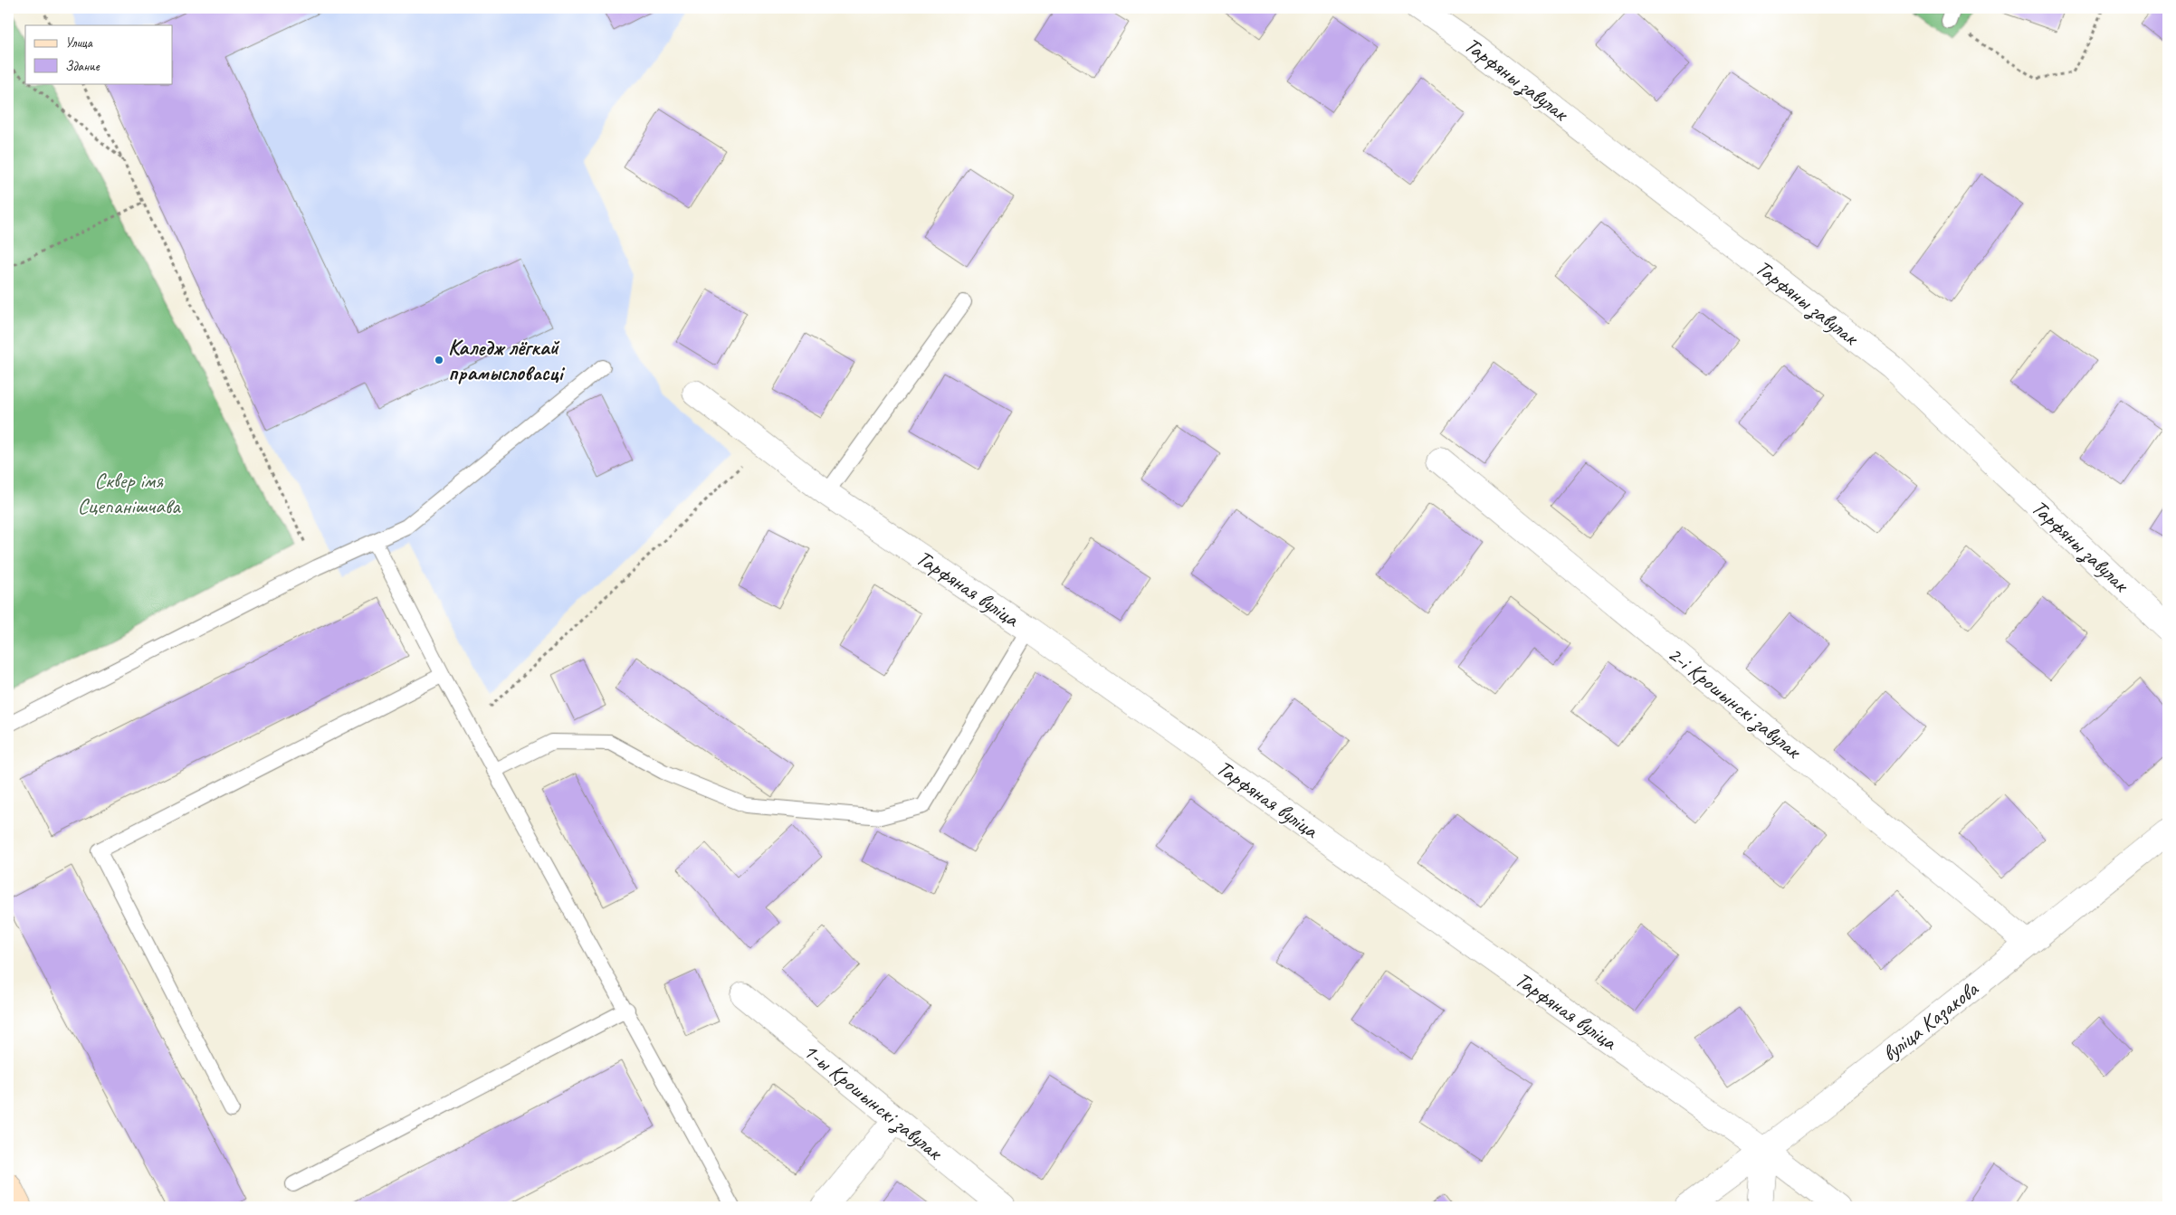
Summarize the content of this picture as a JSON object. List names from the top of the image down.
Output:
{
  "streets": {
    "street": [
      "Тарфяны завулак",
      "Тарфяная вуліца",
      "2-і Крошынскі завулак",
      "вуліца Казакова",
      "1-ы Крошынскі завулак"
    ]
  },
  "crossings": [
    ["Тарфяная вуліца", "вуліца Казакова"],
    ["2-і Крошынскі завулак", "вуліца Казакова"]
  ],
  "parks": ["Сквер імя Сцепанішчава"],
  "places": ["Каледж лёгкай прамысловасці"],
  "legend": ["Улица", "Здание"]
}
